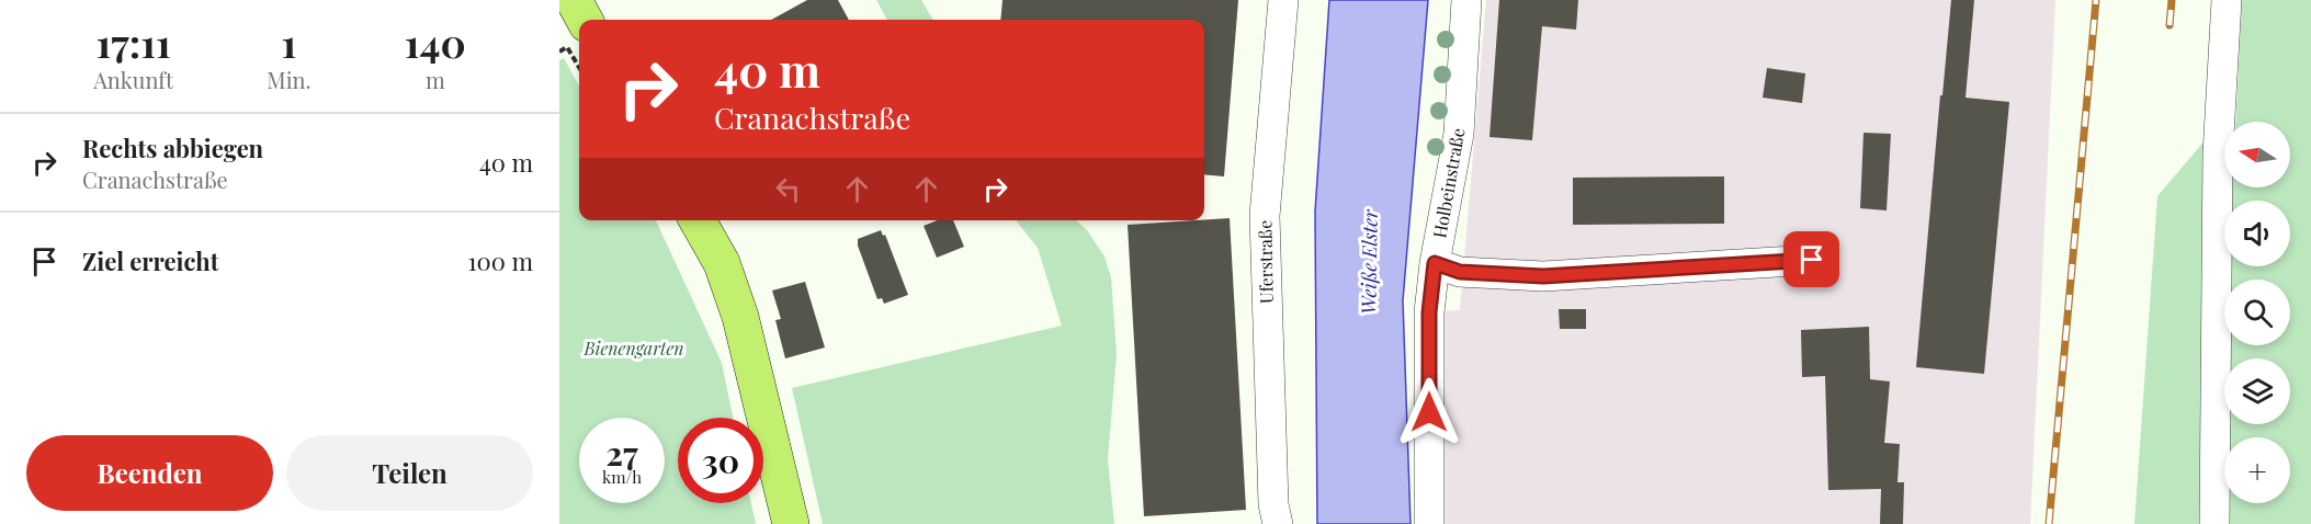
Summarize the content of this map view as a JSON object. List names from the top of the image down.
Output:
{
  "streets": {
    "street": ["Holbeinstraße", "Uferstraße"]
  },
  "water": ["Weiße Elster"],
  "parks": ["Bienengarten"],
  "north": "left",
  "page": {
    "eta": [
      "17:11",
      "Ankunft",
      "1",
      "Min.",
      "140",
      "m"
    ],
    "turn": ["40 m", "Cranachstraße"],
    "list": [
      {
        "name": "Rechts abbiegen",
        "note": "Cranachstraße",
        "value": "40 m"
      },
      {
        "name": "Ziel erreicht",
        "value": "100 m"
      }
    ],
    "map_buttons": "+",
    "speed": "27 km/h",
    "limit": "30",
    "buttons": ["Beenden", "Teilen"]
  }
}
